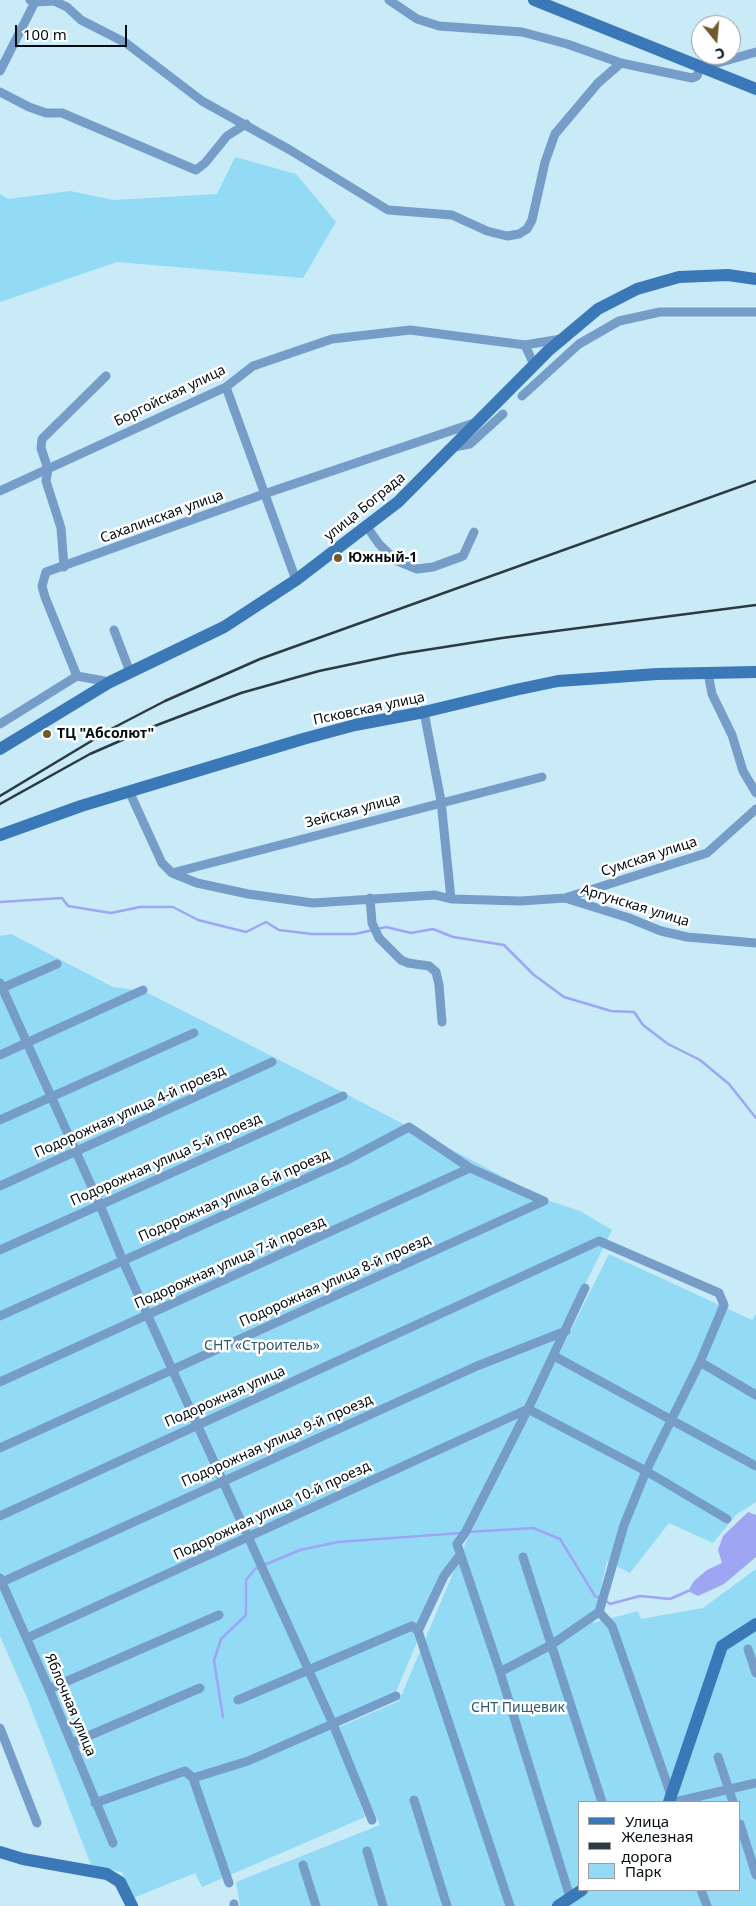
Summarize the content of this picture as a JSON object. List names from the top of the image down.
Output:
{
  "streets": {
    "main road": ["улица Бограда", "Псковская улица"],
    "street": [
      "Боргойская улица",
      "Сахалинская улица",
      "Зейская улица",
      "Сумская улица",
      "Аргунская улица",
      "Подорожная улица 4-й проезд",
      "Подорожная улица 5-й проезд",
      "Подорожная улица 6-й проезд",
      "Подорожная улица 7-й проезд",
      "Подорожная улица 8-й проезд",
      "Подорожная улица",
      "Подорожная улица 9-й проезд",
      "Подорожная улица 10-й проезд",
      "Яблочная улица"
    ]
  },
  "crossings": [
    ["Боргойская улица", "улица Бограда"],
    ["улица Бограда", "Сахалинская улица"],
    ["Сумская улица", "Аргунская улица"],
    ["Подорожная улица 6-й проезд", "Подорожная улица 7-й проезд"],
    ["Подорожная улица 6-й проезд", "Подорожная улица 8-й проезд"],
    ["Подорожная улица 7-й проезд", "Подорожная улица 8-й проезд"],
    ["Подорожная улица 9-й проезд", "Яблочная улица"],
    ["Подорожная улица 10-й проезд", "Яблочная улица"]
  ],
  "parks": ["СНТ «Строитель»", "СНТ Пищевик"],
  "places": ["Южный-1", "ТЦ \"Абсолют\""],
  "legend": ["Улица", "Железная дорога", "Парк"],
  "scale_bar": "100 m",
  "north": "bottom"
}
